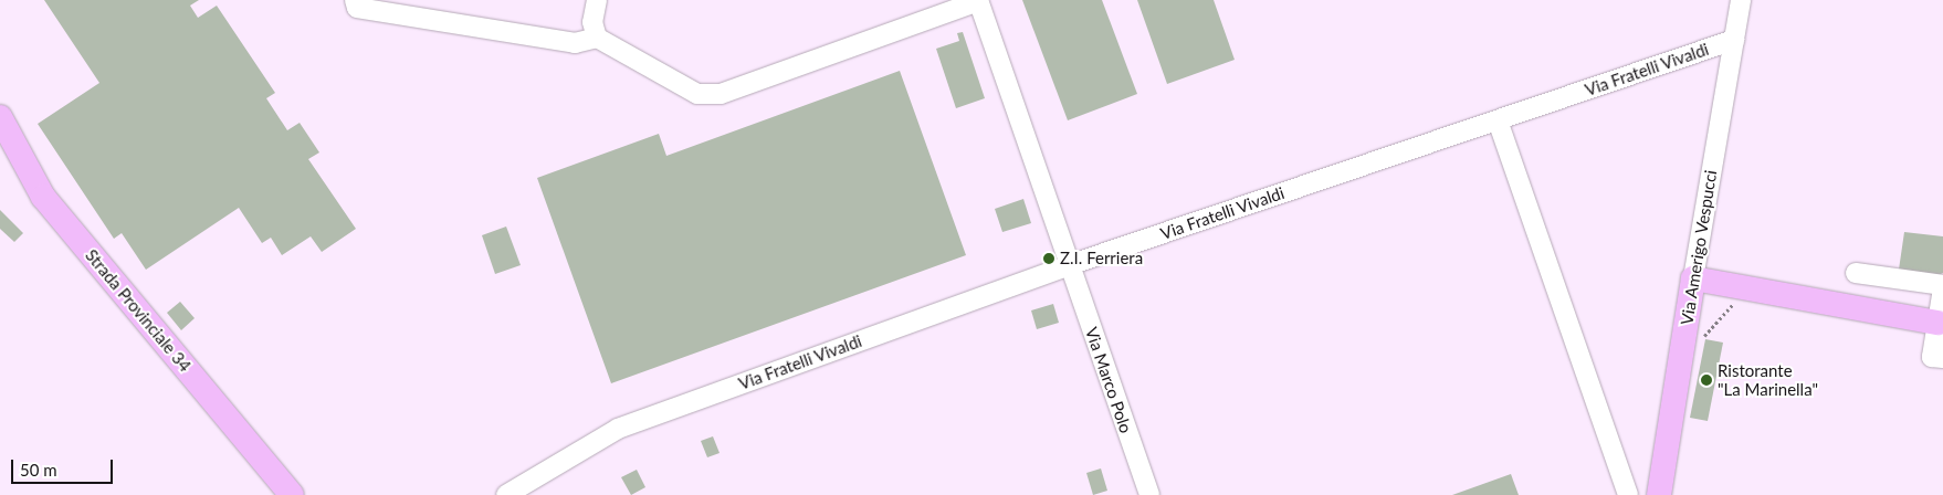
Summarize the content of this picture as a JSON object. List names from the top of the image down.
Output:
{
  "streets": {
    "main road": ["Via Amerigo Vespucci", "Strada Provinciale 34"],
    "street": ["Via Fratelli Vivaldi", "Via Marco Polo"]
  },
  "crossings": [
    ["Via Fratelli Vivaldi", "Via Amerigo Vespucci"],
    ["Via Fratelli Vivaldi", "Via Marco Polo"]
  ],
  "places": ["Z.I. Ferriera", "Ristorante \"La Marinella\""],
  "scale_bar": "50 m"
}
